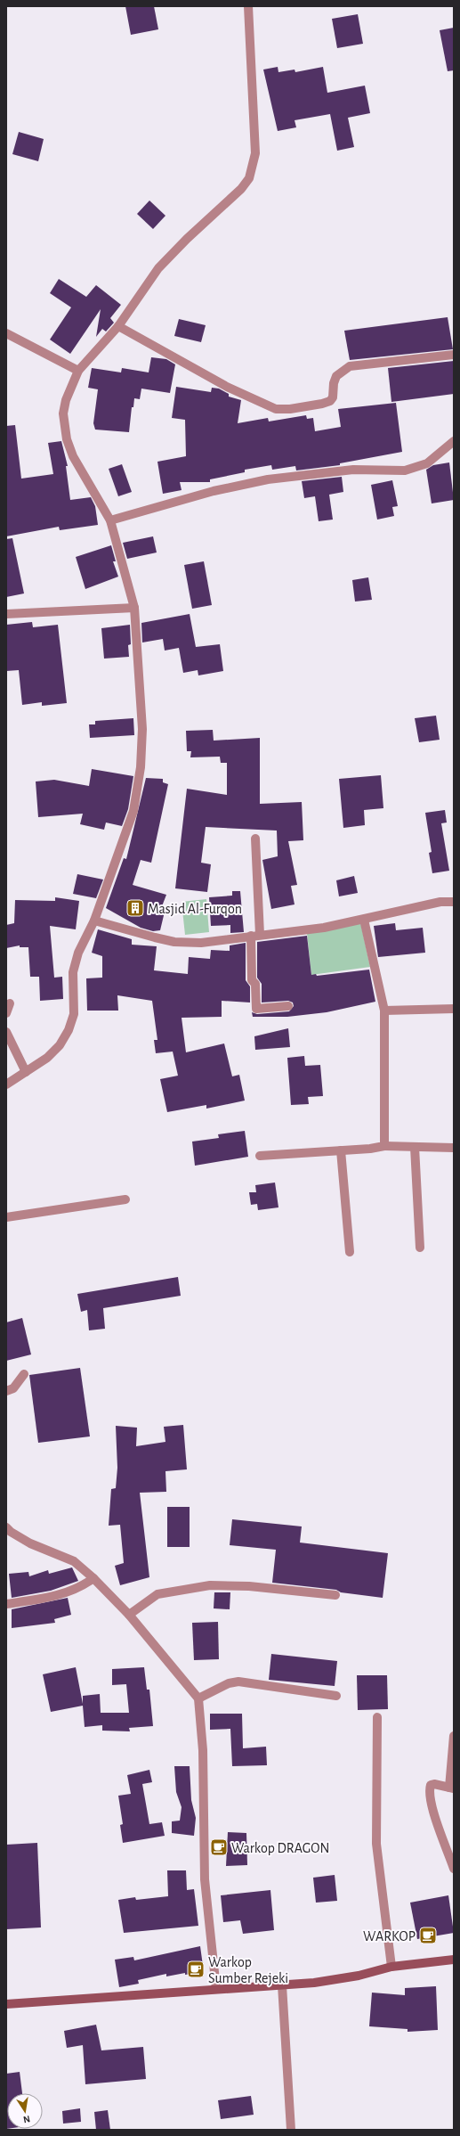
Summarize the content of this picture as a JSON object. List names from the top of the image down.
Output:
{
  "places": {
    "building": ["Masjid Al-Furqon"],
    "cafe": ["Warkop DRAGON", "WARKOP", "Warkop Sumber Rejeki"]
  },
  "north": "bottom"
}
